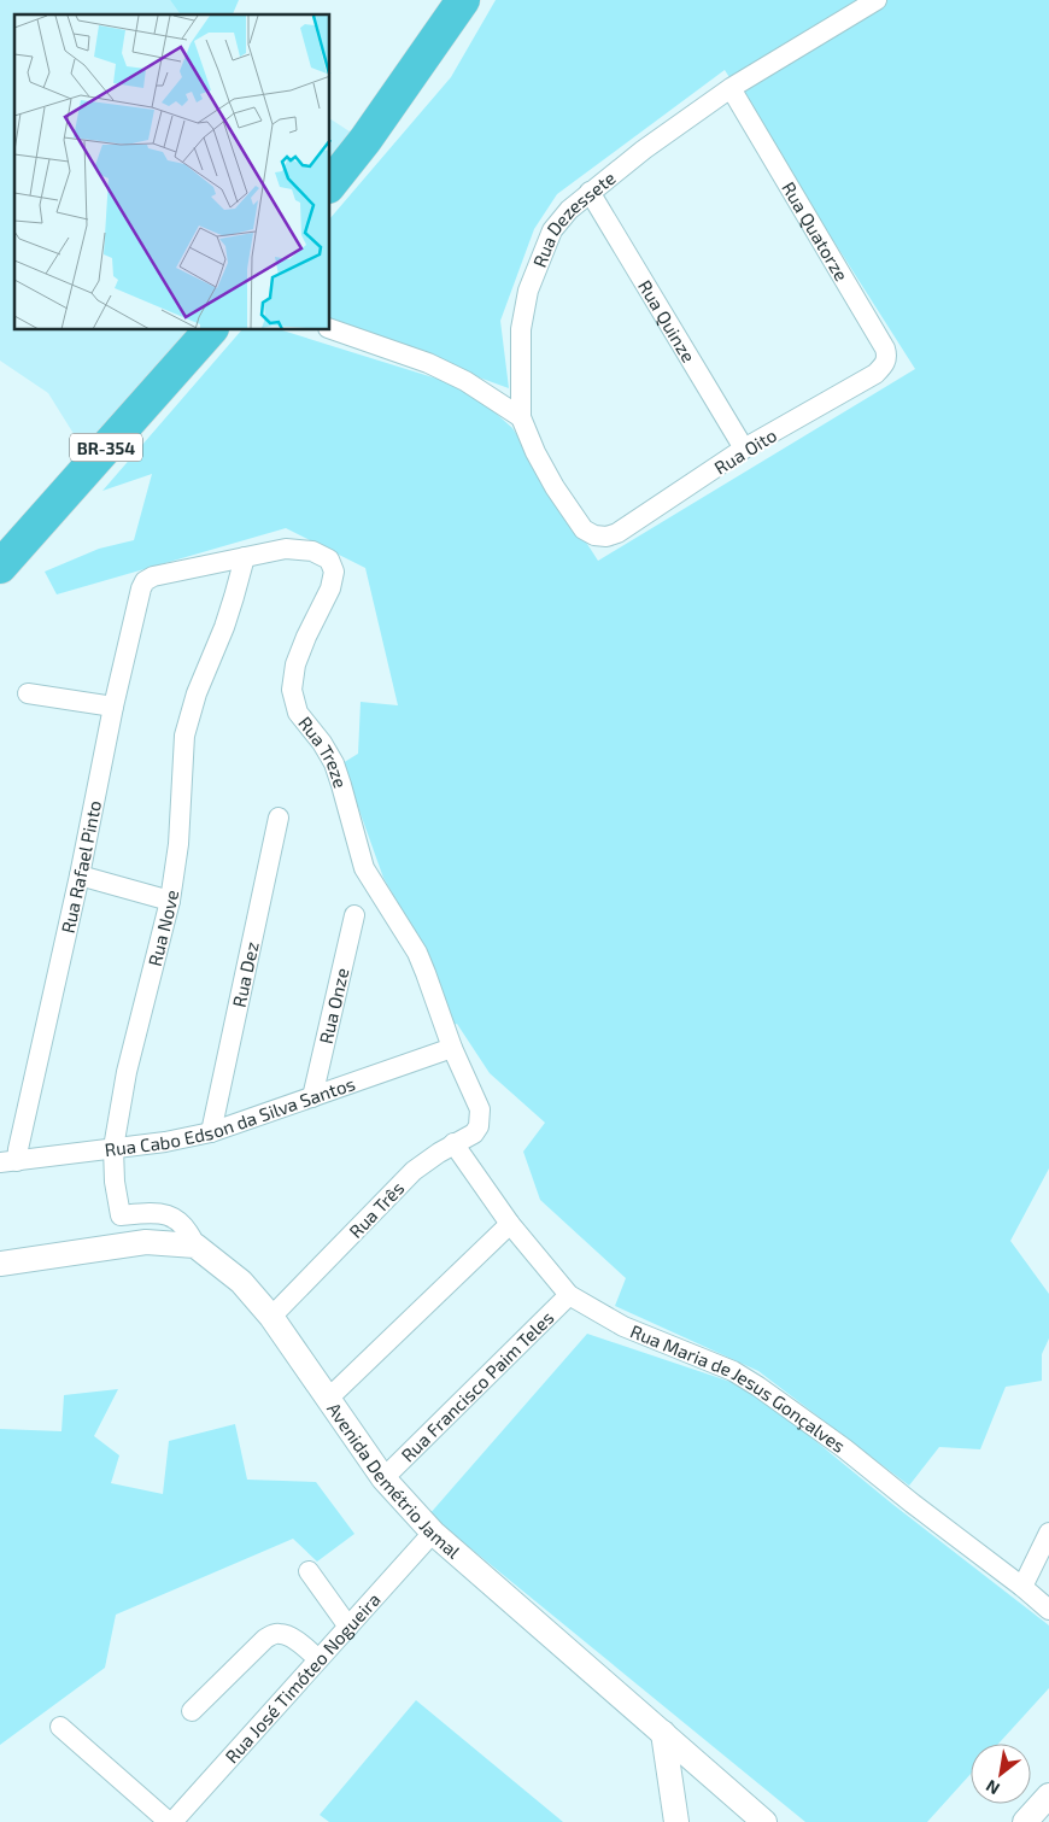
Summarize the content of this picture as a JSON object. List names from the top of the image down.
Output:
{
  "streets": {
    "highway": ["BR-354"],
    "street": [
      "Rua Dezessete",
      "Rua Quatorze",
      "Rua Quinze",
      "Rua Oito",
      "Rua Treze",
      "Rua Rafael Pinto",
      "Rua Nove",
      "Rua Dez",
      "Rua Onze",
      "Rua Cabo Edson da Silva Santos",
      "Rua Três",
      "Rua Francisco Paim Teles",
      "Rua Maria de Jesus Gonçalves",
      "Avenida Demétrio Jamal",
      "Rua José Timóteo Nogueira"
    ]
  },
  "crossings": [
    ["Rua Dezessete", "Rua Quatorze"],
    ["Rua Dezessete", "Rua Quinze"],
    ["Rua Dezessete", "Rua Oito"],
    ["Rua Quatorze", "Rua Oito"],
    ["Rua Quinze", "Rua Oito"],
    ["Rua Treze", "Rua Rafael Pinto"],
    ["Rua Treze", "Rua Nove"],
    ["Rua Treze", "Rua Cabo Edson da Silva Santos"],
    ["Rua Treze", "Rua Três"],
    ["Rua Rafael Pinto", "Rua Cabo Edson da Silva Santos"],
    ["Rua Nove", "Rua Cabo Edson da Silva Santos"],
    ["Rua Nove", "Avenida Demétrio Jamal"],
    ["Rua Dez", "Rua Cabo Edson da Silva Santos"],
    ["Rua Onze", "Rua Cabo Edson da Silva Santos"],
    ["Rua Três", "Rua Maria de Jesus Gonçalves"],
    ["Rua Três", "Avenida Demétrio Jamal"],
    ["Rua Francisco Paim Teles", "Rua Maria de Jesus Gonçalves"],
    ["Rua Francisco Paim Teles", "Avenida Demétrio Jamal"],
    ["Avenida Demétrio Jamal", "Rua José Timóteo Nogueira"]
  ],
  "north": "bottom left"
}
